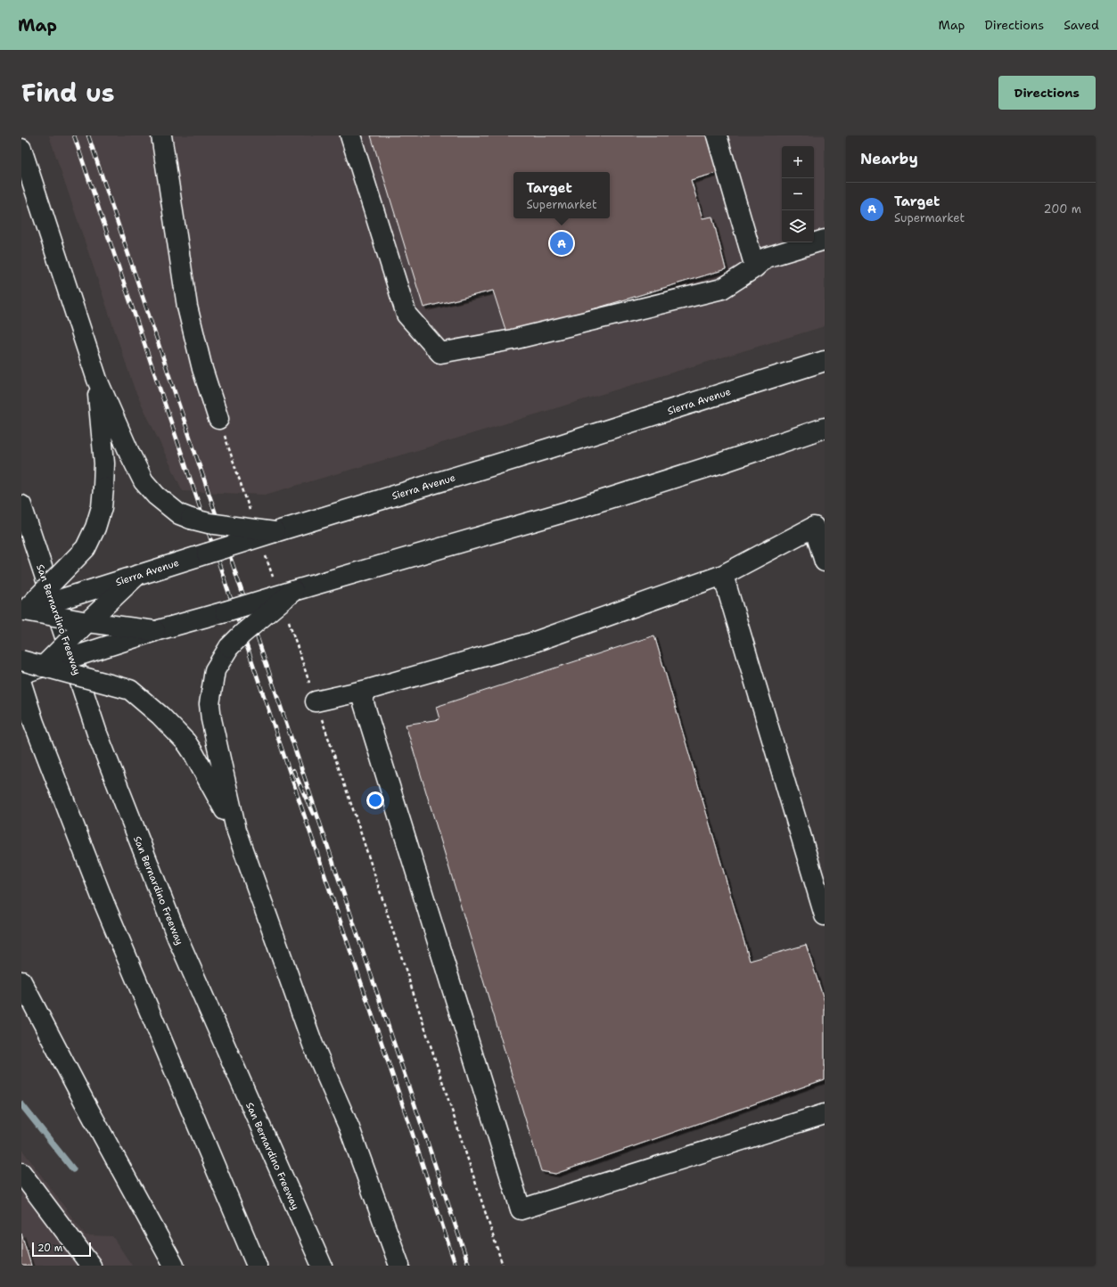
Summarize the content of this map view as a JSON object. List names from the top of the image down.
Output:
{
  "streets": {
    "main road": ["Sierra Avenue", "San Bernardino Freeway"]
  },
  "scale_bar": "20 m",
  "page": {
    "header": "Map",
    "nav": ["Map", "Directions", "Saved"],
    "title": "Find us",
    "buttons": "Directions",
    "heading": "Nearby",
    "map_buttons": ["+", "−"],
    "popup": ["Target", "Supermarket"],
    "list": [
      {
        "mark": "A",
        "name": "Target",
        "note": "Supermarket",
        "value": "200 m"
      }
    ],
    "pins": "A",
    "scale": "20 m"
  }
}
